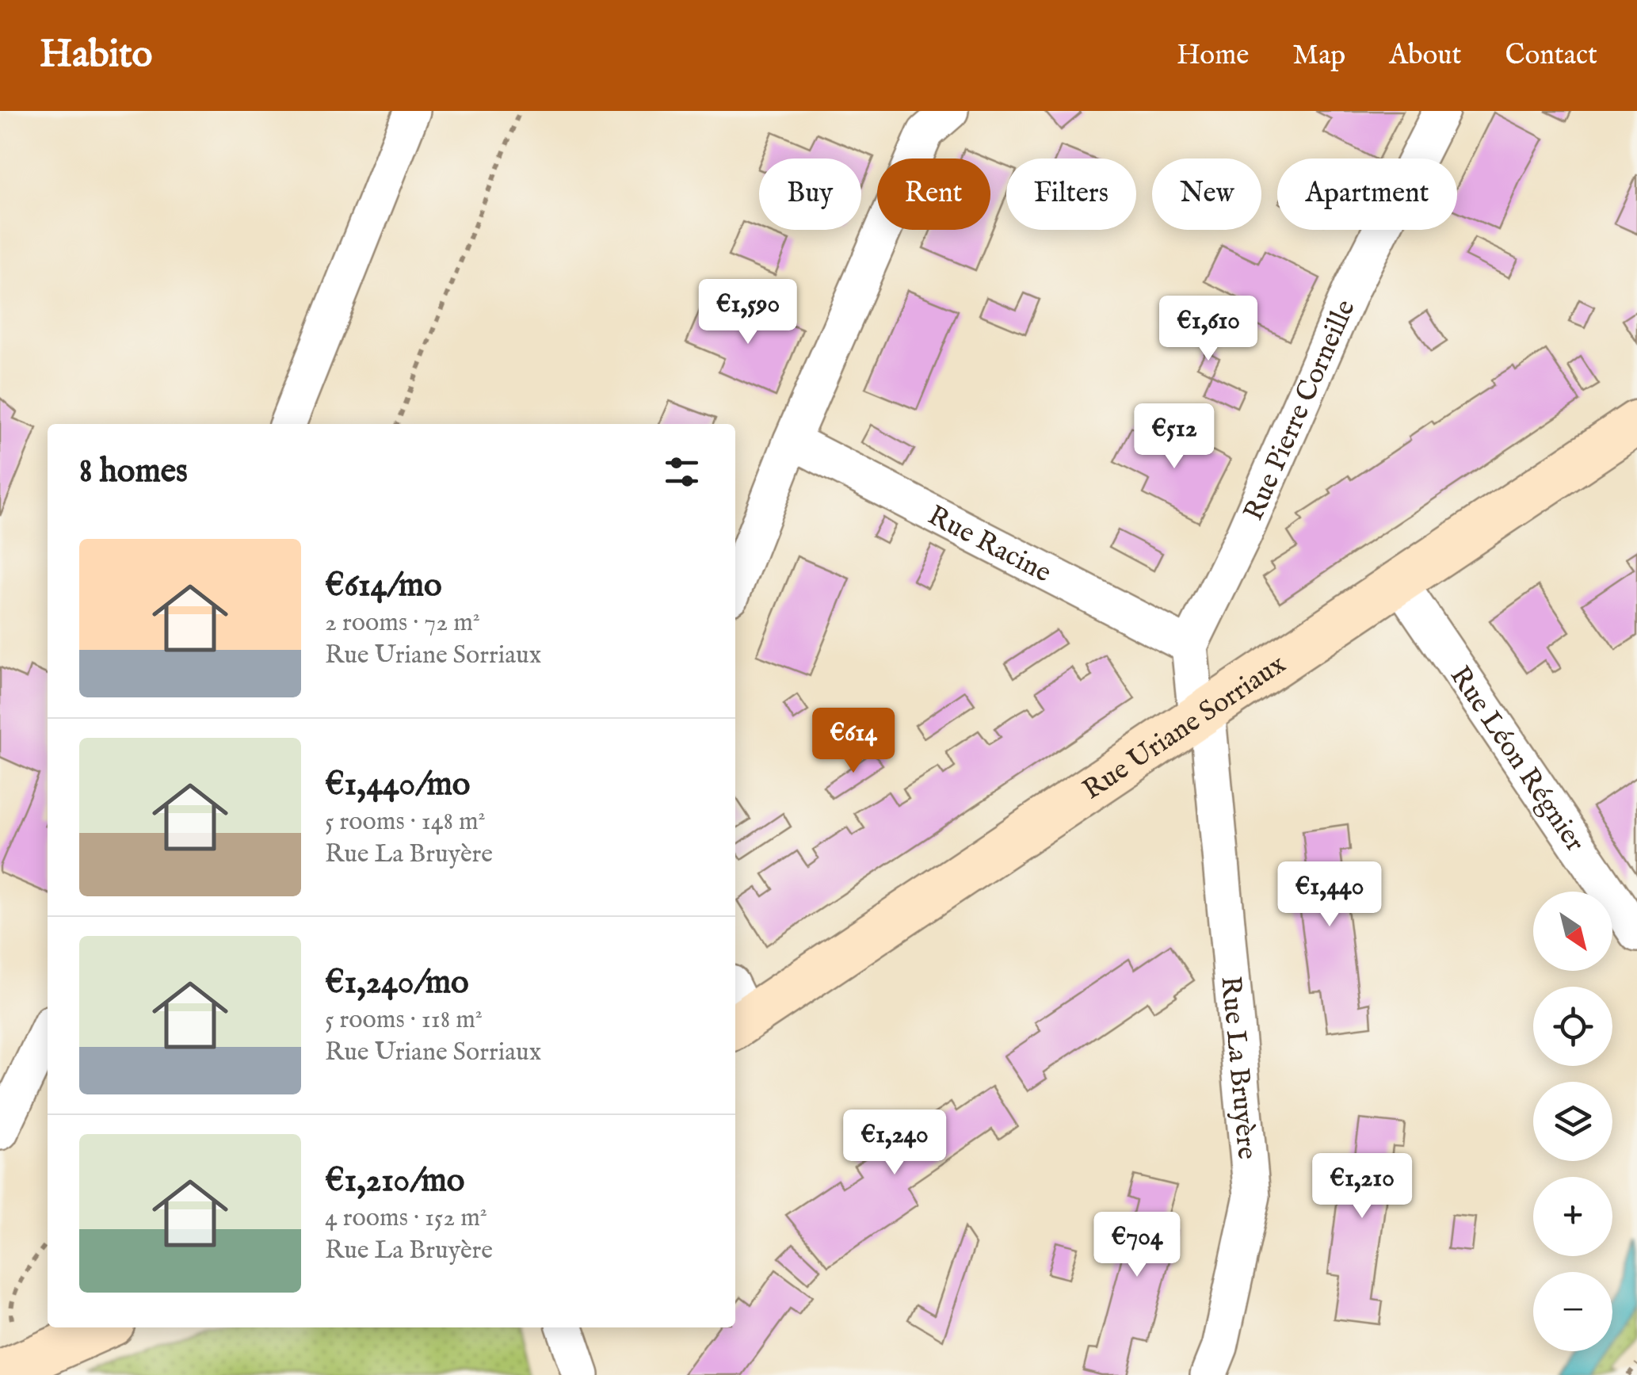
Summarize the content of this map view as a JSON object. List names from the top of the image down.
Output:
{
  "streets": {
    "street": [
      "Rue Pierre Corneille",
      "Rue Racine",
      "Rue Uriane Sorriaux",
      "Rue Léon Régnier",
      "Rue La Bruyère"
    ]
  },
  "crossings": [
    ["Rue Pierre Corneille", "Rue Racine"],
    ["Rue Uriane Sorriaux", "Rue Léon Régnier"],
    ["Rue Uriane Sorriaux", "Rue La Bruyère"]
  ],
  "north": "bottom right",
  "page": {
    "header": "Habito",
    "nav": [
      "Home",
      "Map",
      "About",
      "Contact"
    ],
    "chip": [
      "Buy",
      "Rent",
      "Filters",
      "New",
      "Apartment"
    ],
    "price": [
      "€1,590",
      "€1,610",
      "€512",
      "€614",
      "€1,440",
      "€1,240",
      "€1,210",
      "€704"
    ],
    "heading": "8 homes",
    "list": [
      {
        "name": "€614/mo",
        "note": "2 rooms · 72 m² · Rue Uriane Sorriaux"
      },
      {
        "name": "€1,440/mo",
        "note": "5 rooms · 148 m² · Rue La Bruyère"
      },
      {
        "name": "€1,240/mo",
        "note": "5 rooms · 118 m² · Rue Uriane Sorriaux"
      },
      {
        "name": "€1,210/mo",
        "note": "4 rooms · 152 m² · Rue La Bruyère"
      }
    ],
    "map_buttons": ["+", "−"]
  }
}
